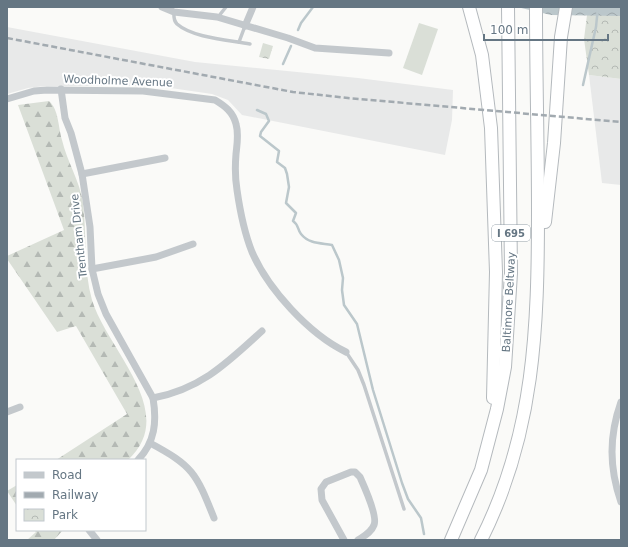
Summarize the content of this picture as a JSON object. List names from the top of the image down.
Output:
{
  "streets": {
    "highway": ["I 695", "Baltimore Beltway"],
    "street": ["Woodholme Avenue", "Trentham Drive"]
  },
  "crossings": [
    ["Woodholme Avenue", "Trentham Drive"]
  ],
  "legend": ["Road", "Railway", "Park"],
  "scale_bar": "100 m"
}
